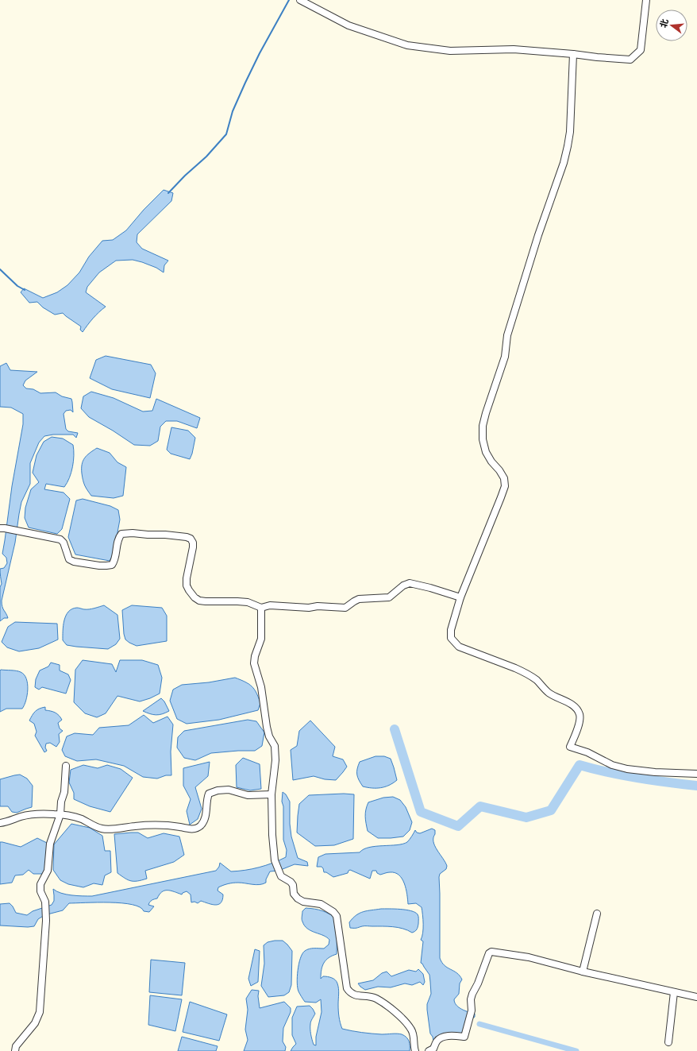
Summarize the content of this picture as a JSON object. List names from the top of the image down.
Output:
{
  "north": "left"
}
